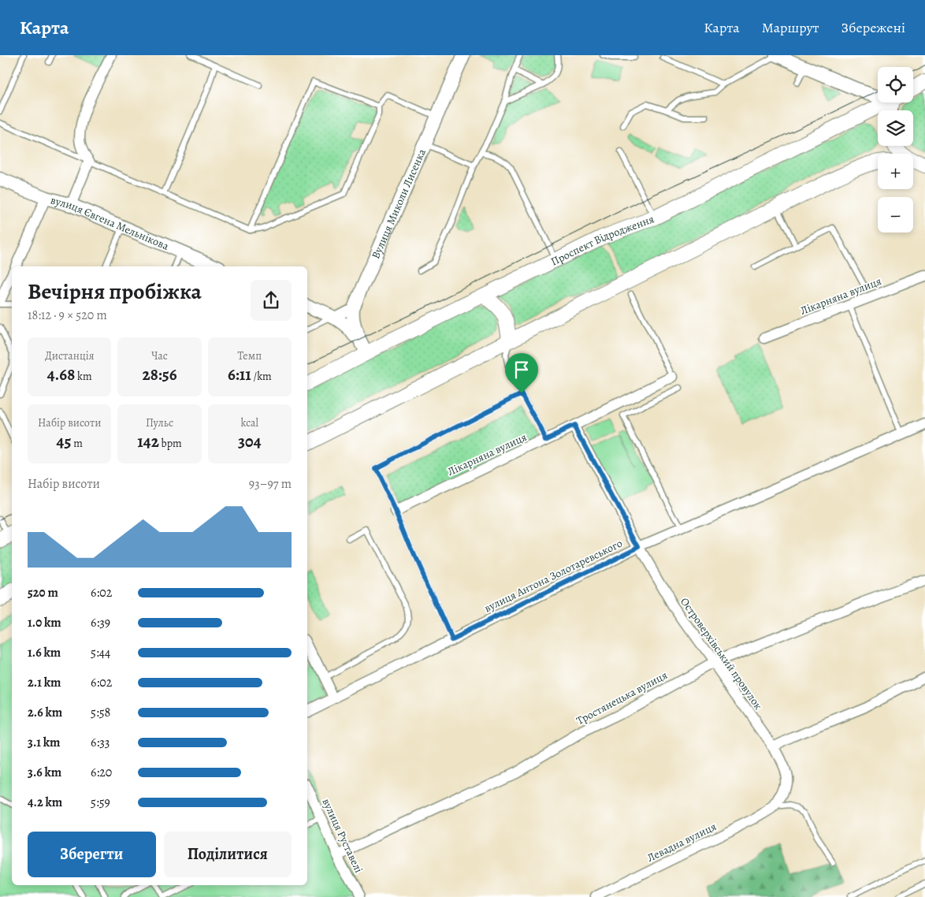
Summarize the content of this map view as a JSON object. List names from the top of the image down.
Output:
{
  "streets": {
    "main road": ["Проспект Відродження"],
    "street": [
      "Вулиця Миколи Лисенка",
      "вулиця Євгена Мельнікова",
      "Лікарняна вулиця",
      "вулиця Антона Золотаревського",
      "Островерхівський провулок",
      "Тростянецька вулиця",
      "вулиця Руставелі",
      "Левадна вулиця"
    ]
  },
  "crossings": [
    ["Вулиця Миколи Лисенка", "Проспект Відродження"],
    ["Лікарняна вулиця", "Островерхівський провулок"],
    ["вулиця Антона Золотаревського", "Островерхівський провулок"],
    ["Островерхівський провулок", "Тростянецька вулиця"],
    ["Островерхівський провулок", "Левадна вулиця"],
    ["Тростянецька вулиця", "вулиця Руставелі"]
  ],
  "page": {
    "header": "Карта",
    "nav": ["Карта", "Маршрут", "Збережені"],
    "map_buttons": ["+", "−"],
    "heading": ["Вечірня пробіжка", "18:12 · 9 × 520 m"],
    "stats": [
      ["Дистанція", "4.68 km"],
      ["Час", "28:56"],
      ["Темп", "6:11 /km"],
      ["Набір висоти", "45 m"],
      ["Пульс", "142 bpm"],
      ["kcal", "304"]
    ],
    "chart": ["Набір висоти", "93–97 m"],
    "list": [
      {
        "name": "520 m",
        "note": "6:02"
      },
      {
        "name": "1.0 km",
        "note": "6:39"
      },
      {
        "name": "1.6 km",
        "note": "5:44"
      },
      {
        "name": "2.1 km",
        "note": "6:02"
      },
      {
        "name": "2.6 km",
        "note": "5:58"
      },
      {
        "name": "3.1 km",
        "note": "6:33"
      },
      {
        "name": "3.6 km",
        "note": "6:20"
      },
      {
        "name": "4.2 km",
        "note": "5:59"
      }
    ],
    "buttons": ["Зберегти", "Поділитися"]
  }
}
